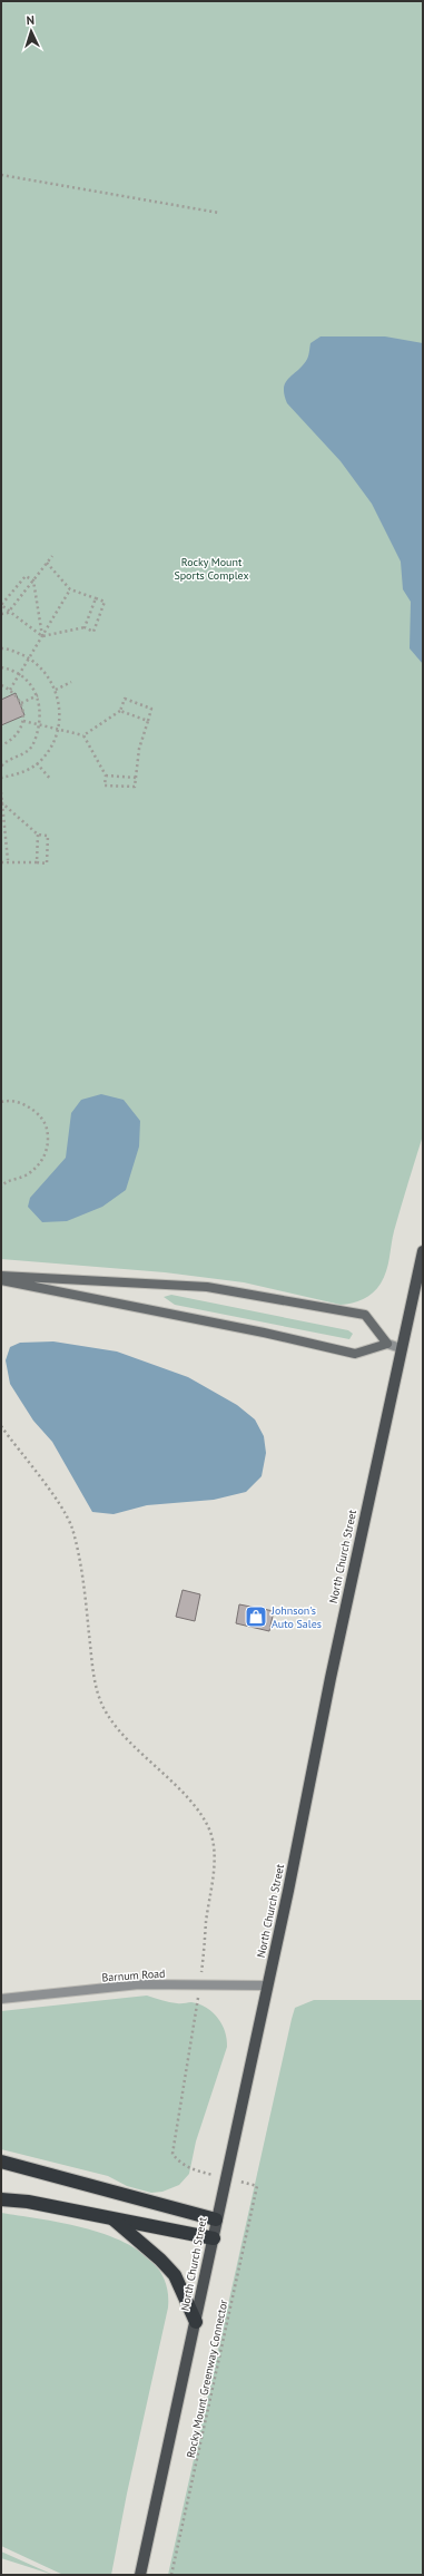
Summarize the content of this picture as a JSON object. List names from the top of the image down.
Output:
{
  "streets": {
    "main road": ["North Church Street"],
    "street": ["Barnum Road"],
    "path": ["Rocky Mount Greenway Connector"]
  },
  "crossings": [
    ["North Church Street", "Barnum Road"]
  ],
  "parks": ["Rocky Mount Sports Complex"],
  "places": {
    "shop": ["Johnson's Auto Sales"]
  },
  "north": "top"
}
